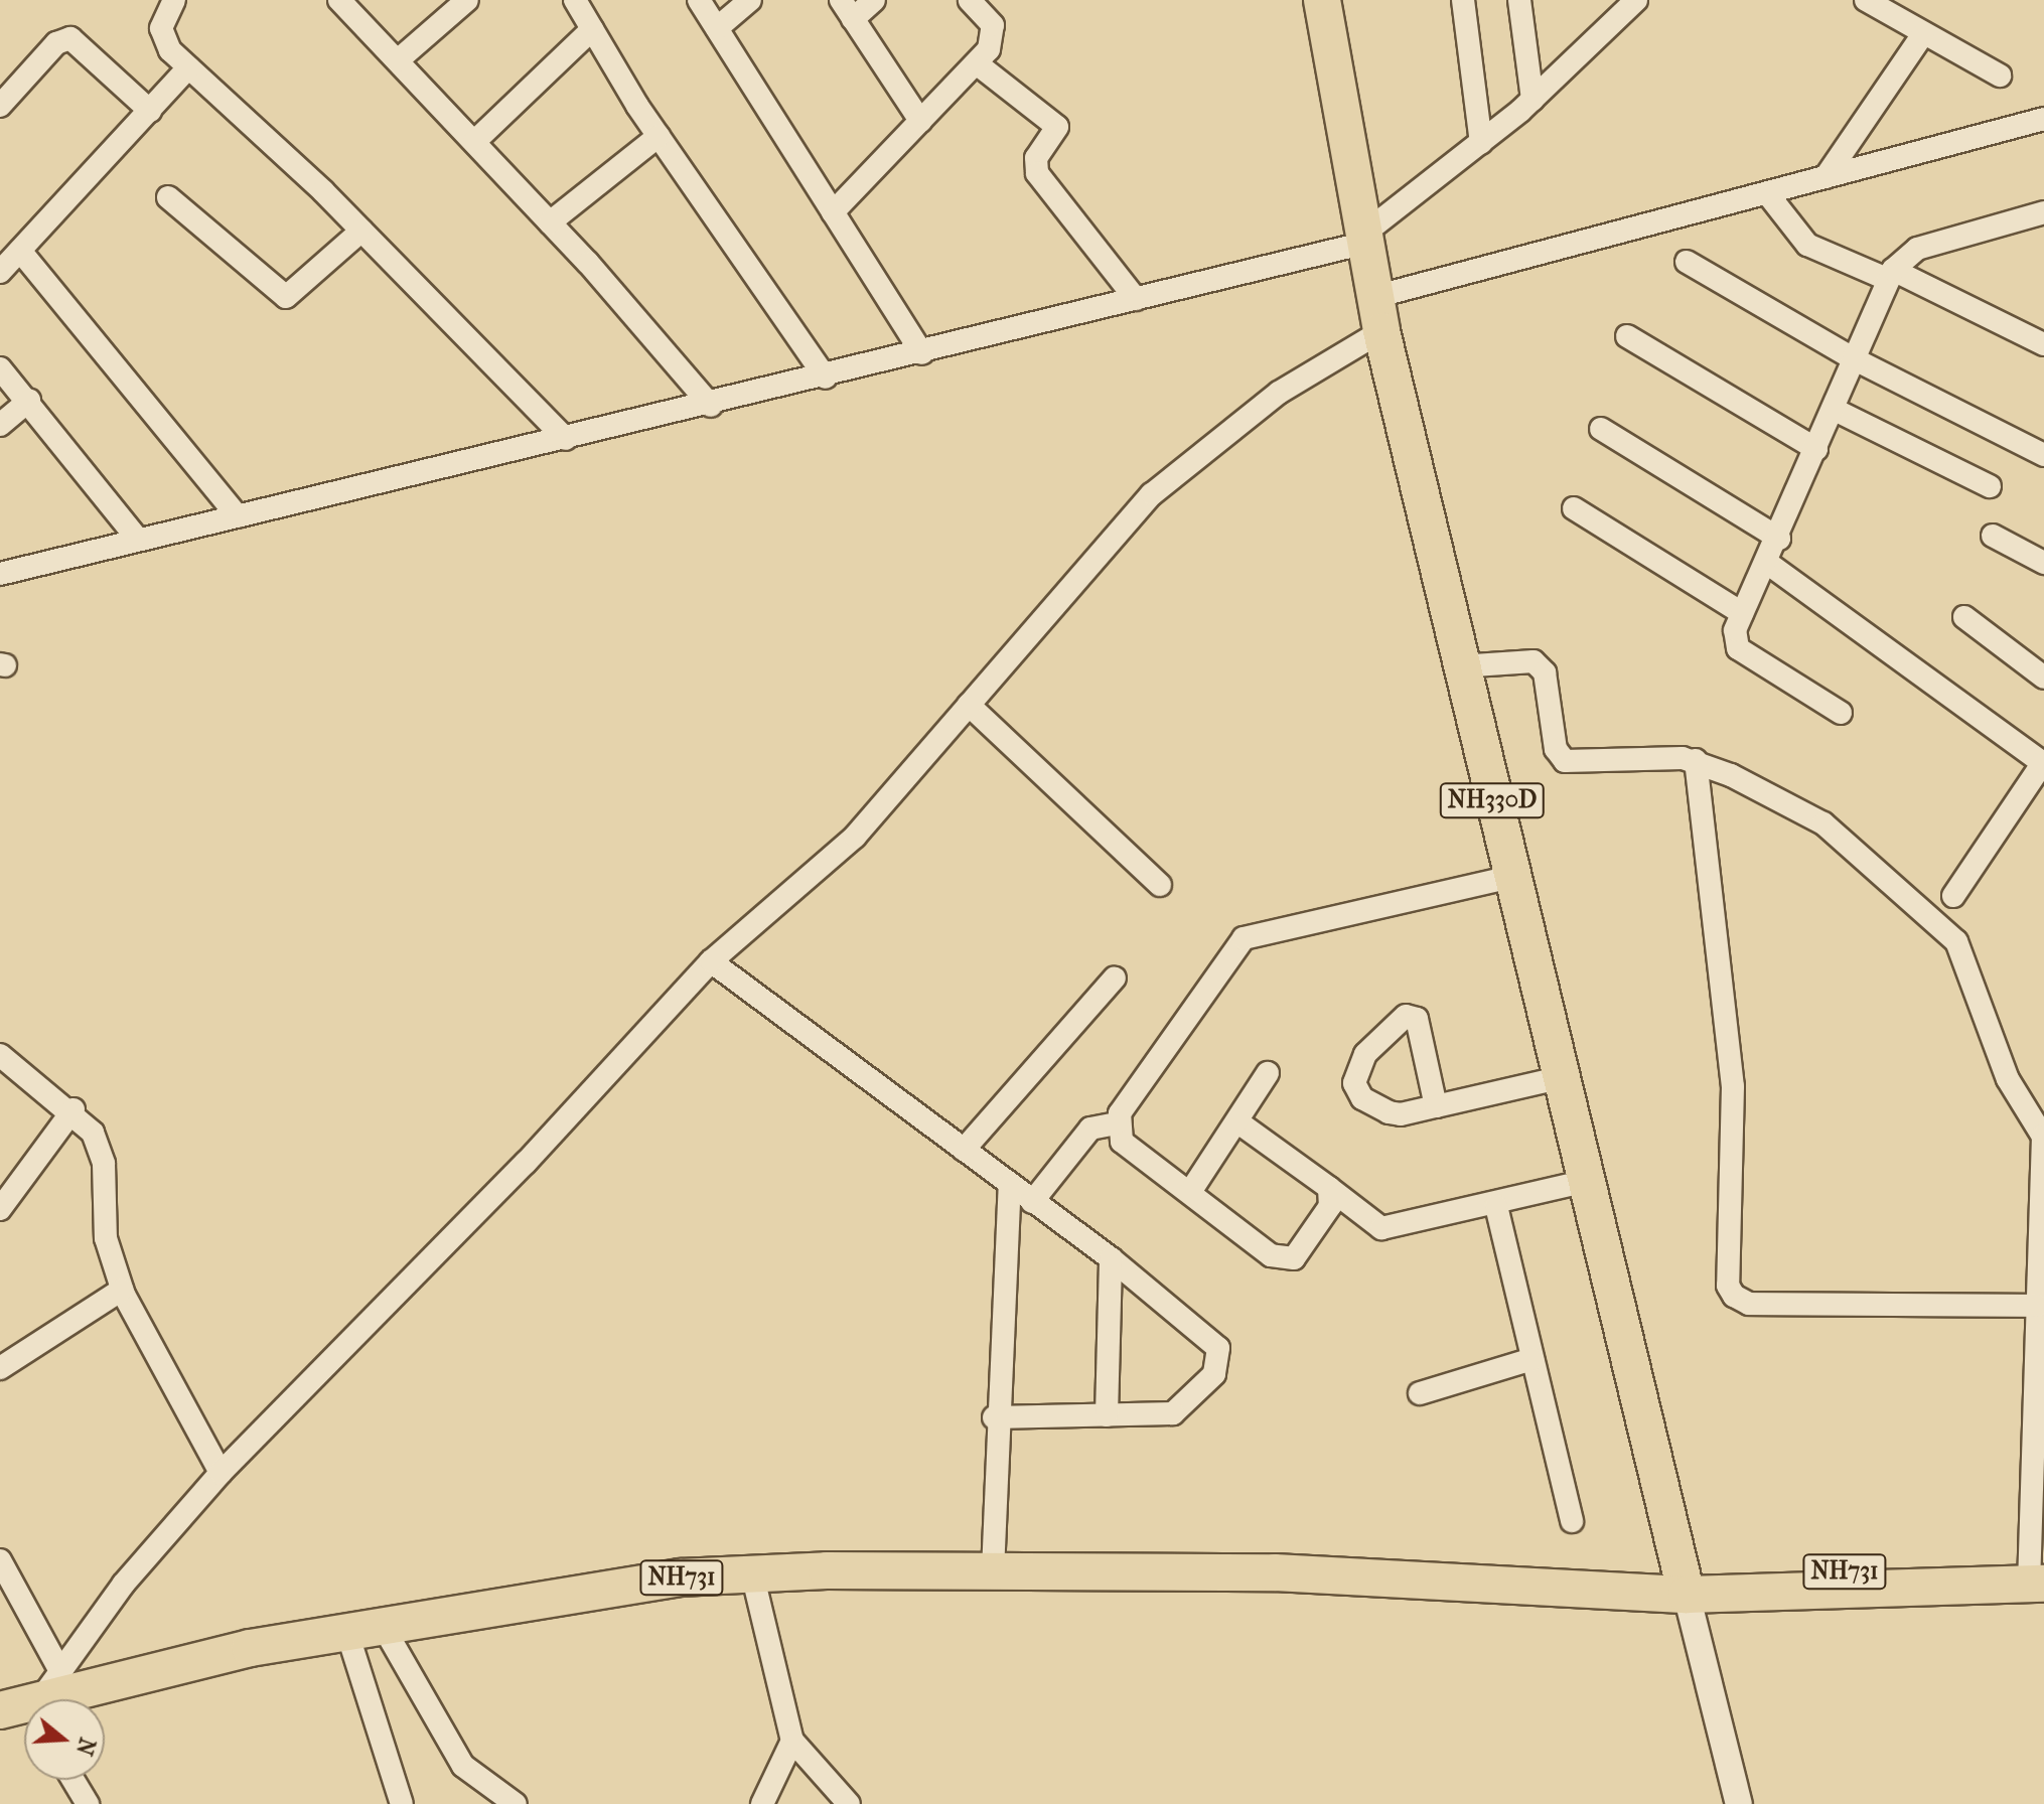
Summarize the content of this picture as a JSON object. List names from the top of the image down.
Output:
{
  "streets": {
    "highway": ["NH330D", "NH731"]
  },
  "crossings": [
    ["NH330D", "NH731"]
  ],
  "north": "right"
}
